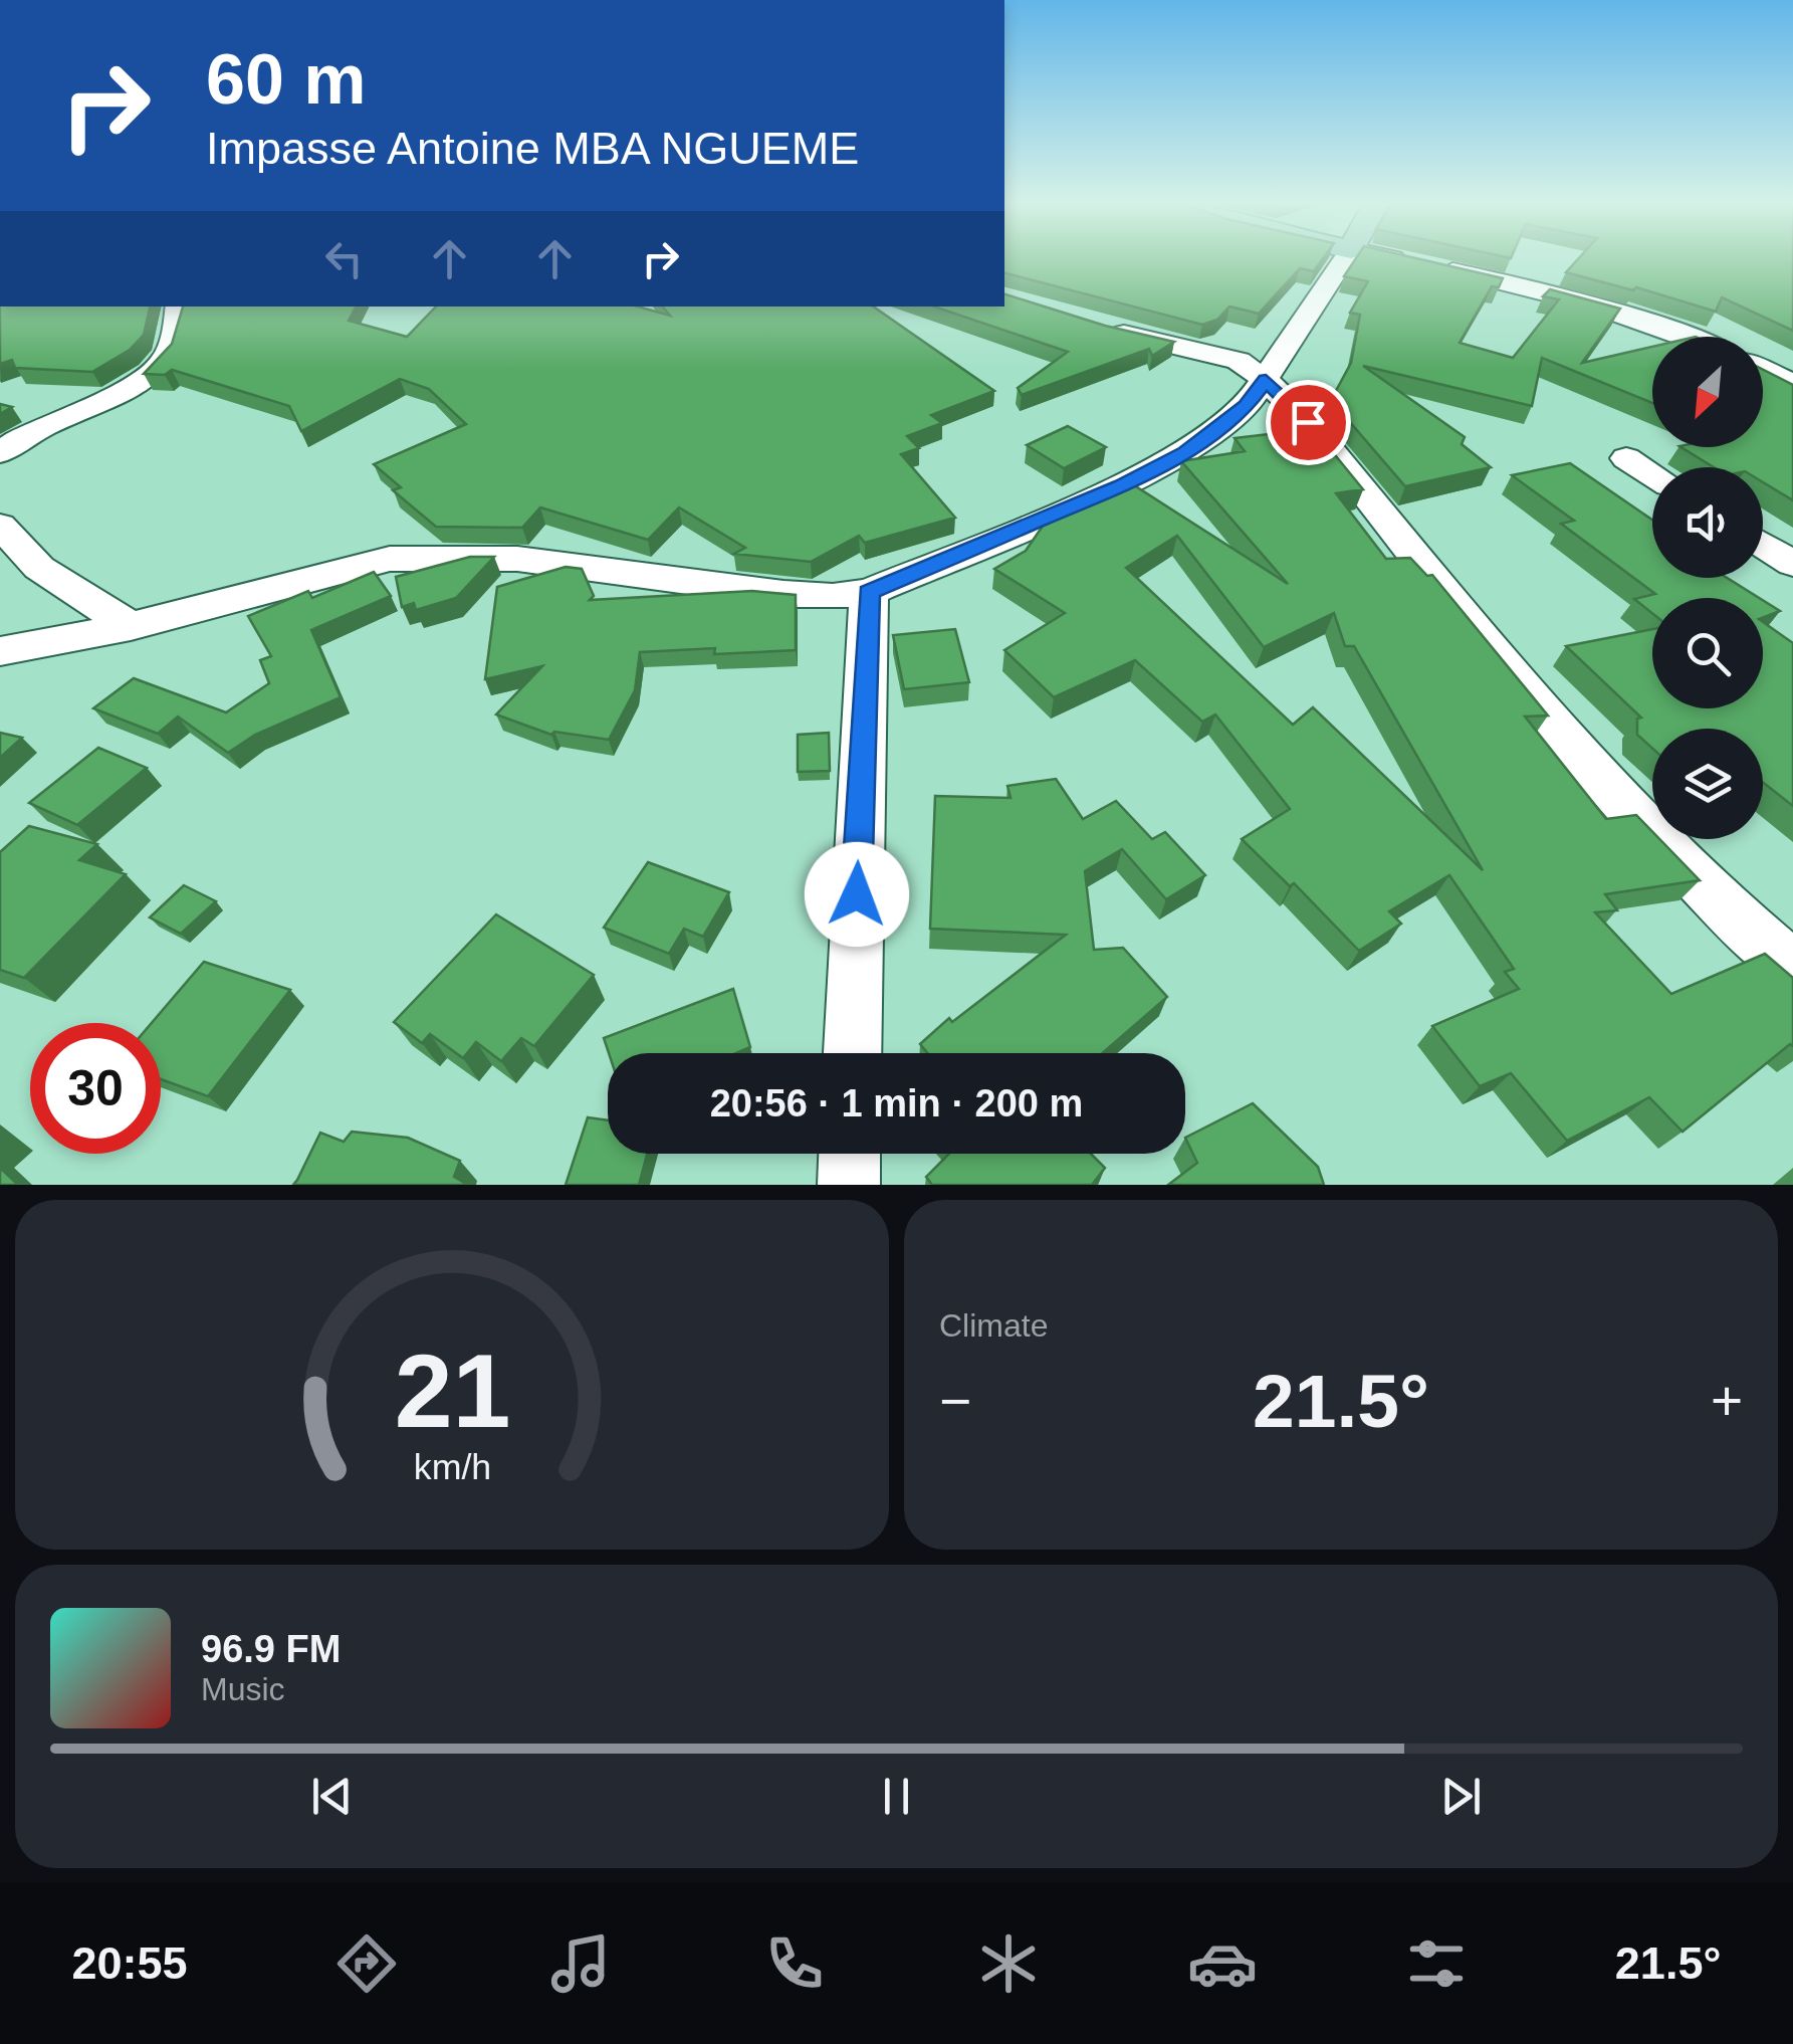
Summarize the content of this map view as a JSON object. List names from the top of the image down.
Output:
{
  "north": "bottom left",
  "page": {
    "turn": ["60 m", "Impasse Antoine MBA NGUEME"],
    "limit": "30",
    "trip": "20:56 · 1 min · 200 m",
    "tile": "Climate",
    "heat": ["−", "21.5°", "+"],
    "song": ["96.9 FM", "Music"],
    "tabs": ["20:55", "21.5°"],
    "gauge": ["21", "km/h"]
  }
}
